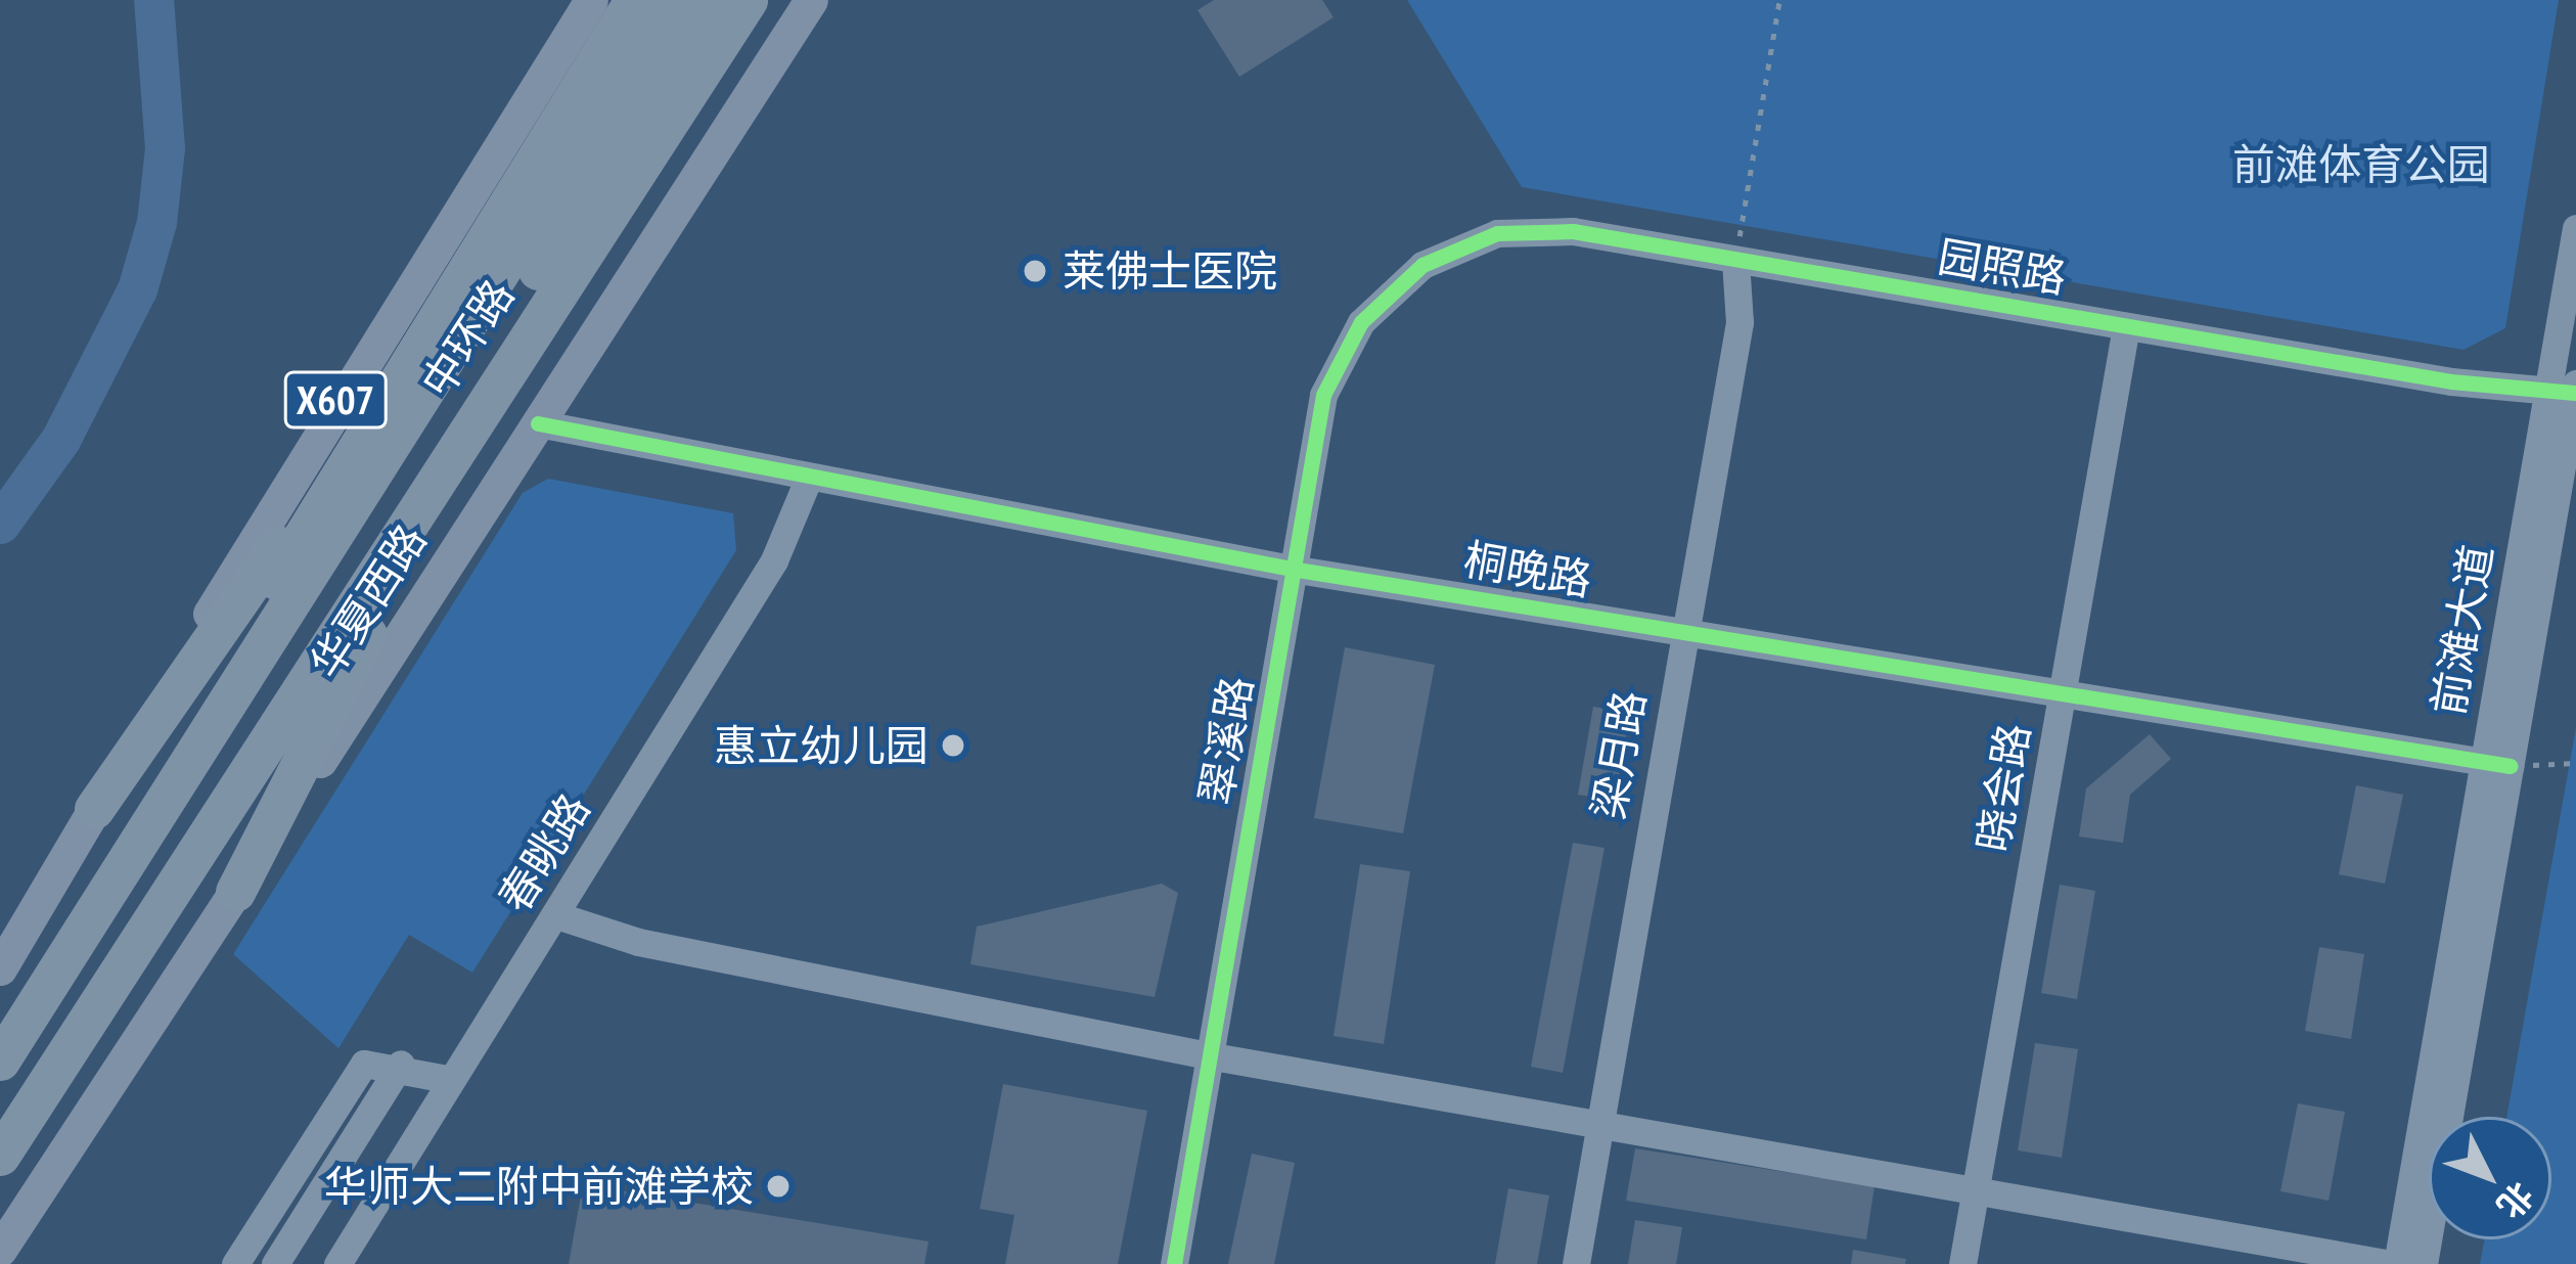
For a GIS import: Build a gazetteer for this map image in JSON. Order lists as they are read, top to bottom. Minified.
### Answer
{"streets":{"highway":["中环路"],"main road":["X607","华夏西路"],"street":["园照路","桐晚路","前滩大道","翠溪路","梁月路","晓会路","春眺路"]},"crossings":[["园照路","前滩大道"],["园照路","翠溪路"],["园照路","梁月路"],["园照路","晓会路"],["桐晚路","华夏西路"],["桐晚路","前滩大道"],["桐晚路","翠溪路"],["桐晚路","梁月路"],["桐晚路","晓会路"],["桐晚路","春眺路"]],"parks":["前滩体育公园"],"places":["莱佛士医院","惠立幼儿园","华师大二附中前滩学校"],"north":"bottom right"}
